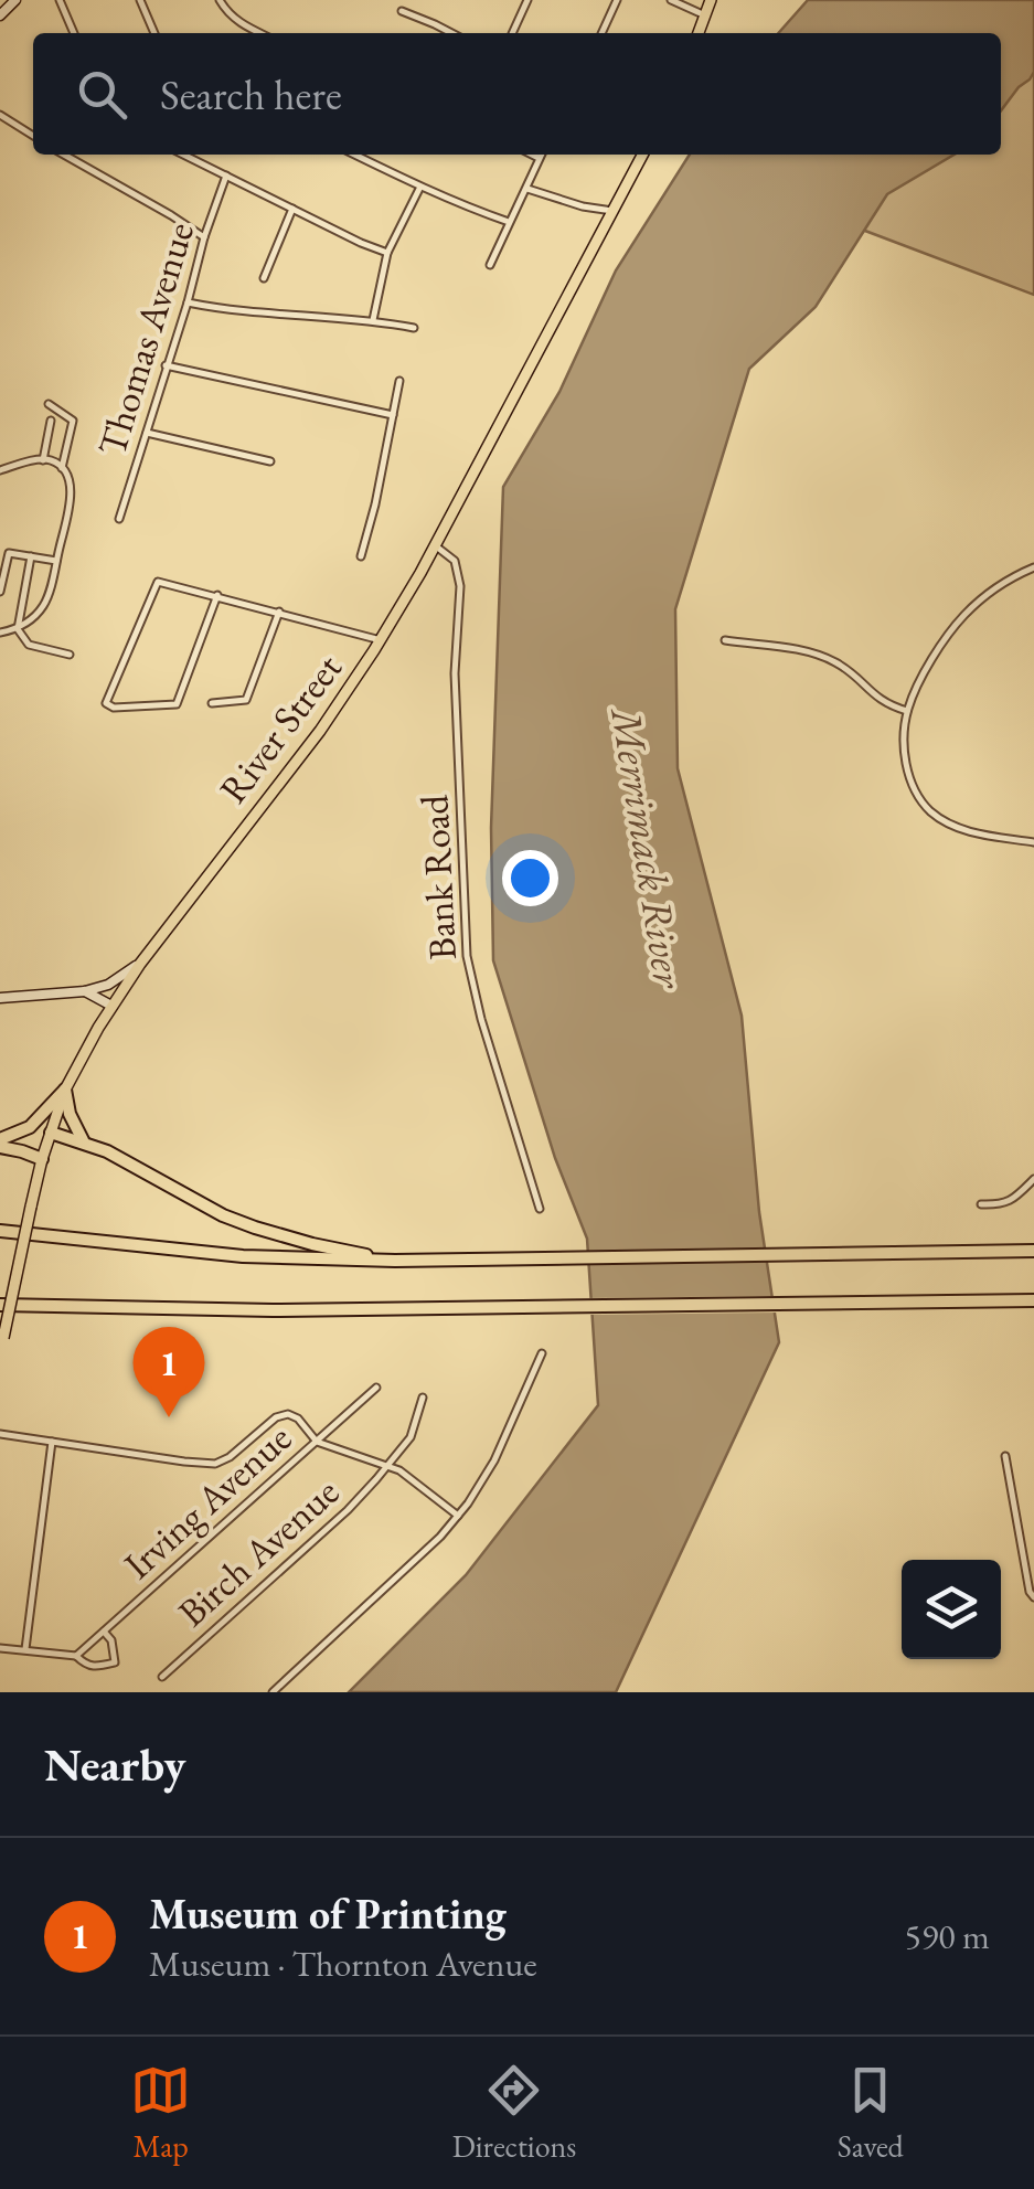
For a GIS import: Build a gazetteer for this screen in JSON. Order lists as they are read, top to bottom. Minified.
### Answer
{"streets":{"main road":["River Street"],"street":["Thomas Avenue","Bank Road","Irving Avenue","Birch Avenue"]},"crossings":[["River Street","Bank Road"]],"water":["Merrimack River"],"page":{"search":"Search here","pins":"1","heading":"Nearby","list":[{"mark":"1","name":"Museum of Printing","note":"Museum · Thornton Avenue","value":"590 m"}],"nav":["Map","Directions","Saved"]}}
